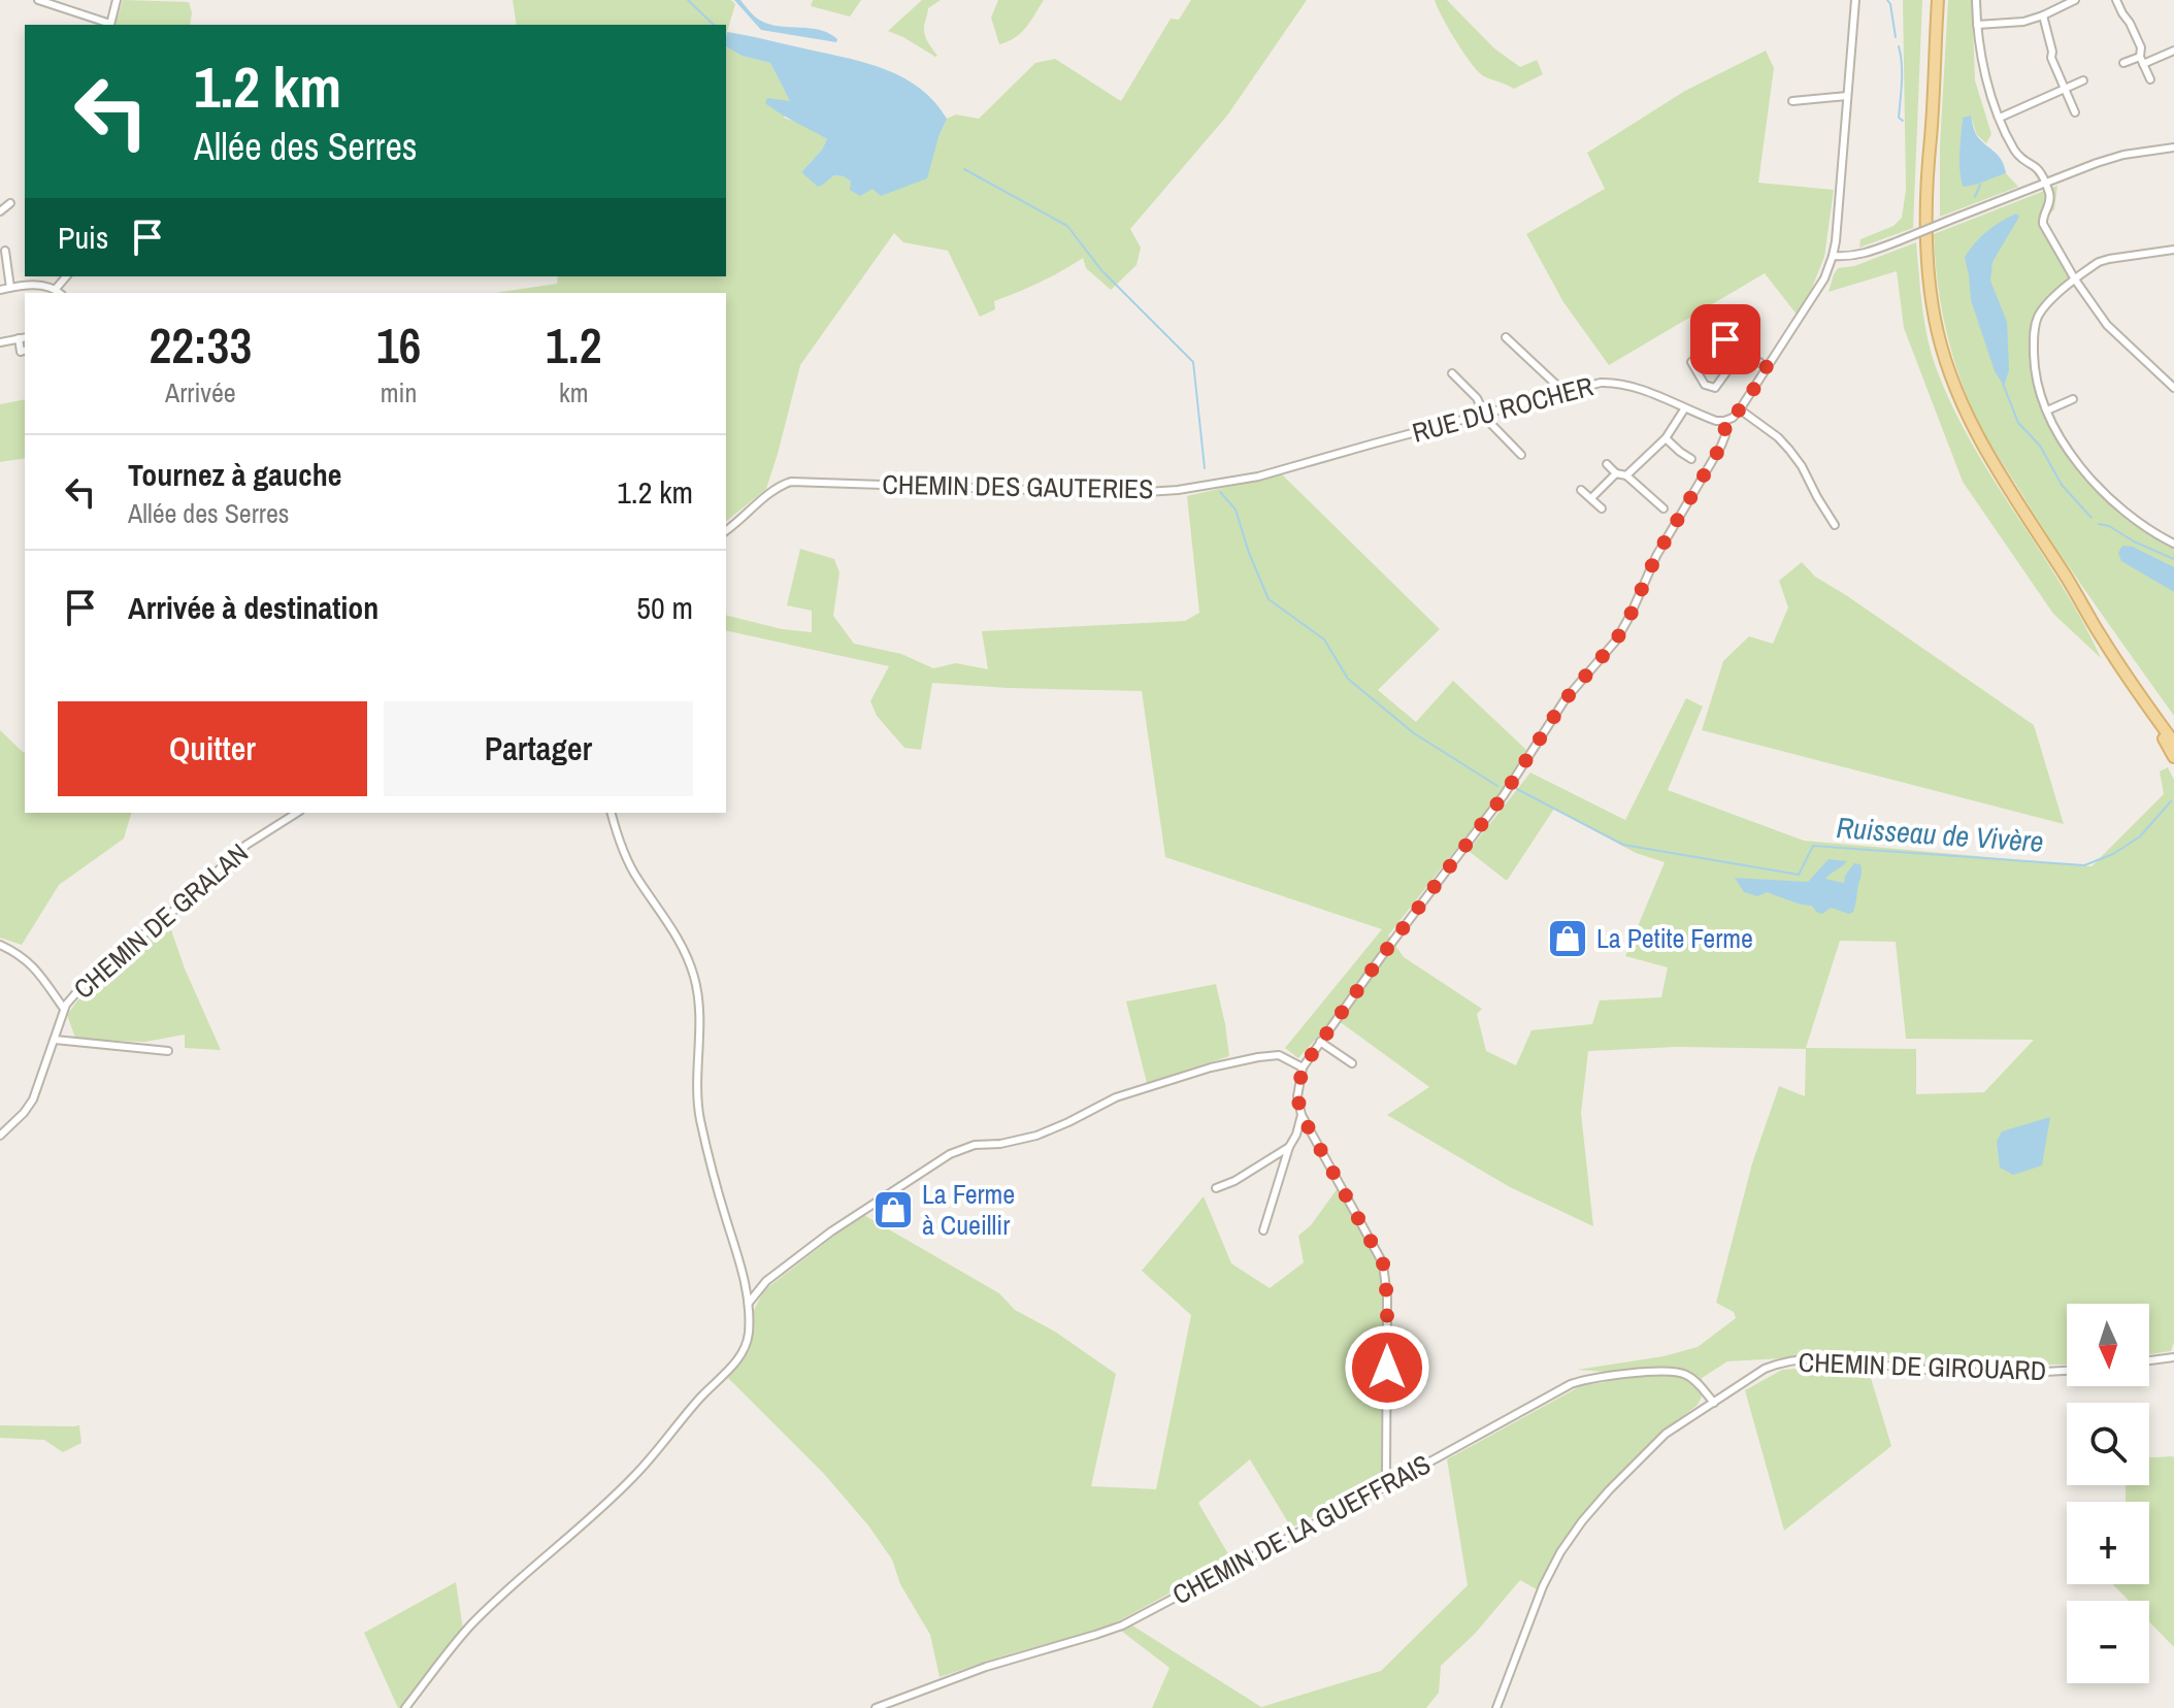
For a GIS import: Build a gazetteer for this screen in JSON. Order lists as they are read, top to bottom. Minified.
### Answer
{"streets":{"street":["RUE DU ROCHER","CHEMIN DES GAUTERIES","CHEMIN DE GRALAN","CHEMIN DE GIROUARD","CHEMIN DE LA GUEFFRAIS"]},"crossings":[["RUE DU ROCHER","CHEMIN DES GAUTERIES"],["CHEMIN DE GIROUARD","CHEMIN DE LA GUEFFRAIS"]],"water":["Ruisseau de Vivère"],"places":{"shop":["La Petite Ferme","La Ferme à Cueillir"]},"north":"bottom","page":{"turn":["1.2 km","Allée des Serres"],"then":"Puis","eta":["22:33","Arrivée","16","min","1.2","km"],"list":[{"name":"Tournez à gauche","note":"Allée des Serres","value":"1.2 km"},{"name":"Arrivée à destination","value":"50 m"}],"buttons":["Quitter","Partager"],"map_buttons":["+","−"]}}
